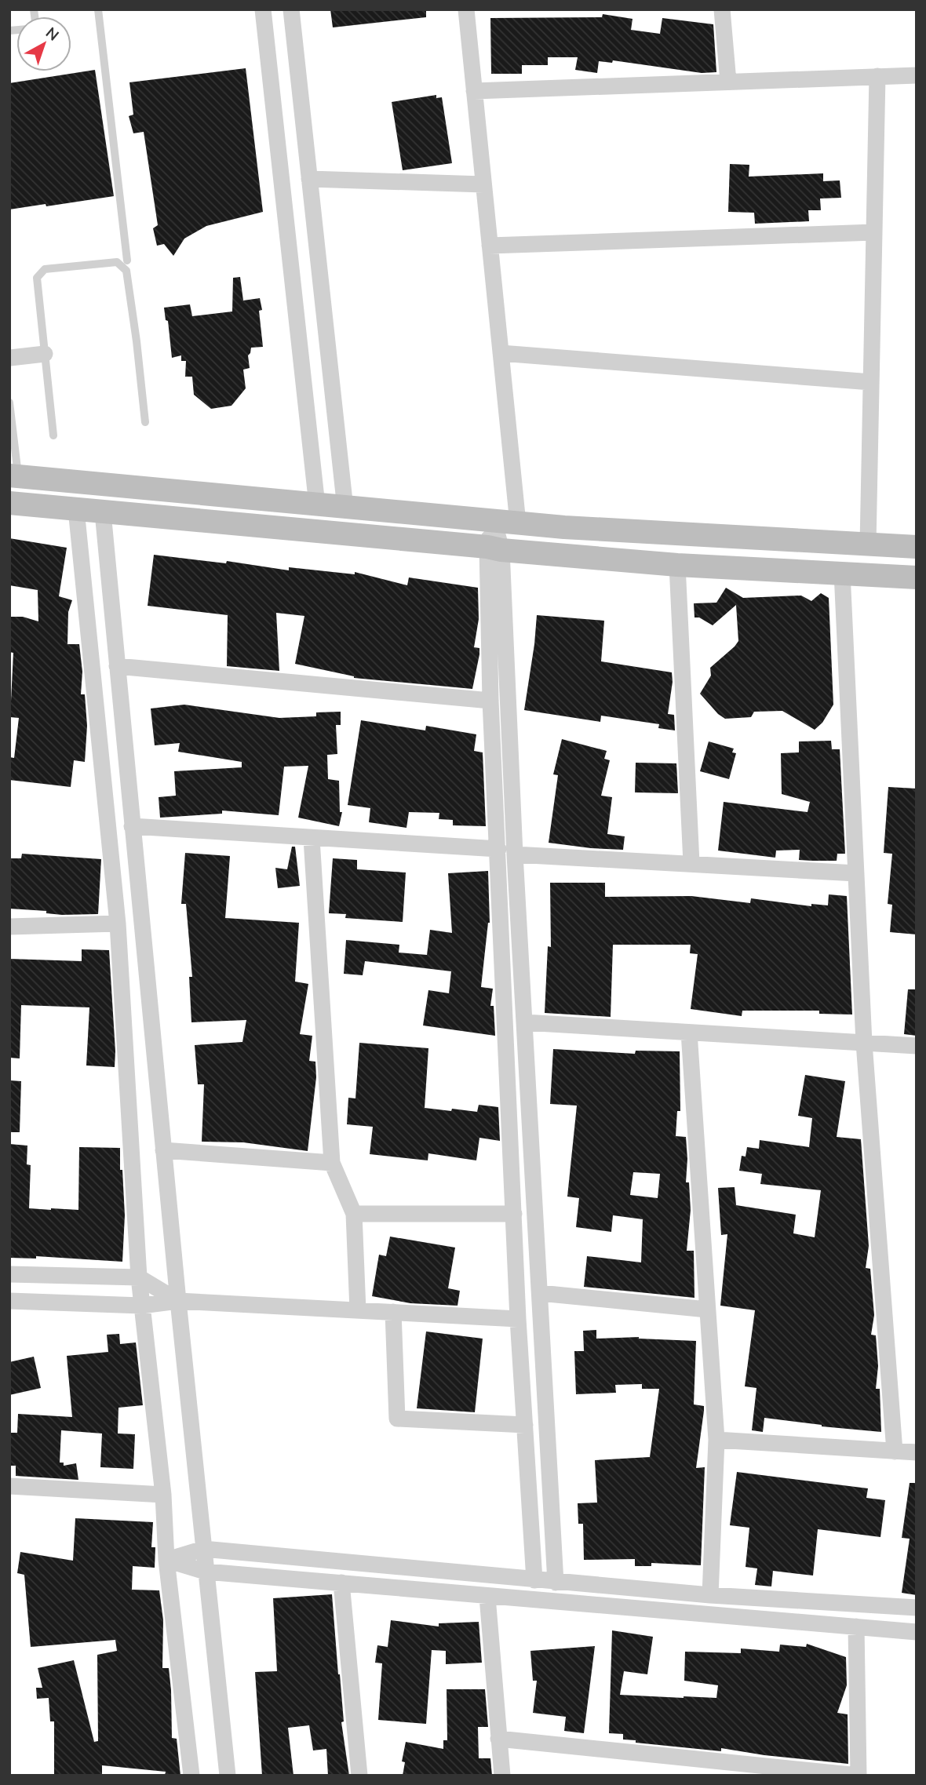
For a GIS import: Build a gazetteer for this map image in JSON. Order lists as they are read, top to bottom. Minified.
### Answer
{"north":"top right"}
